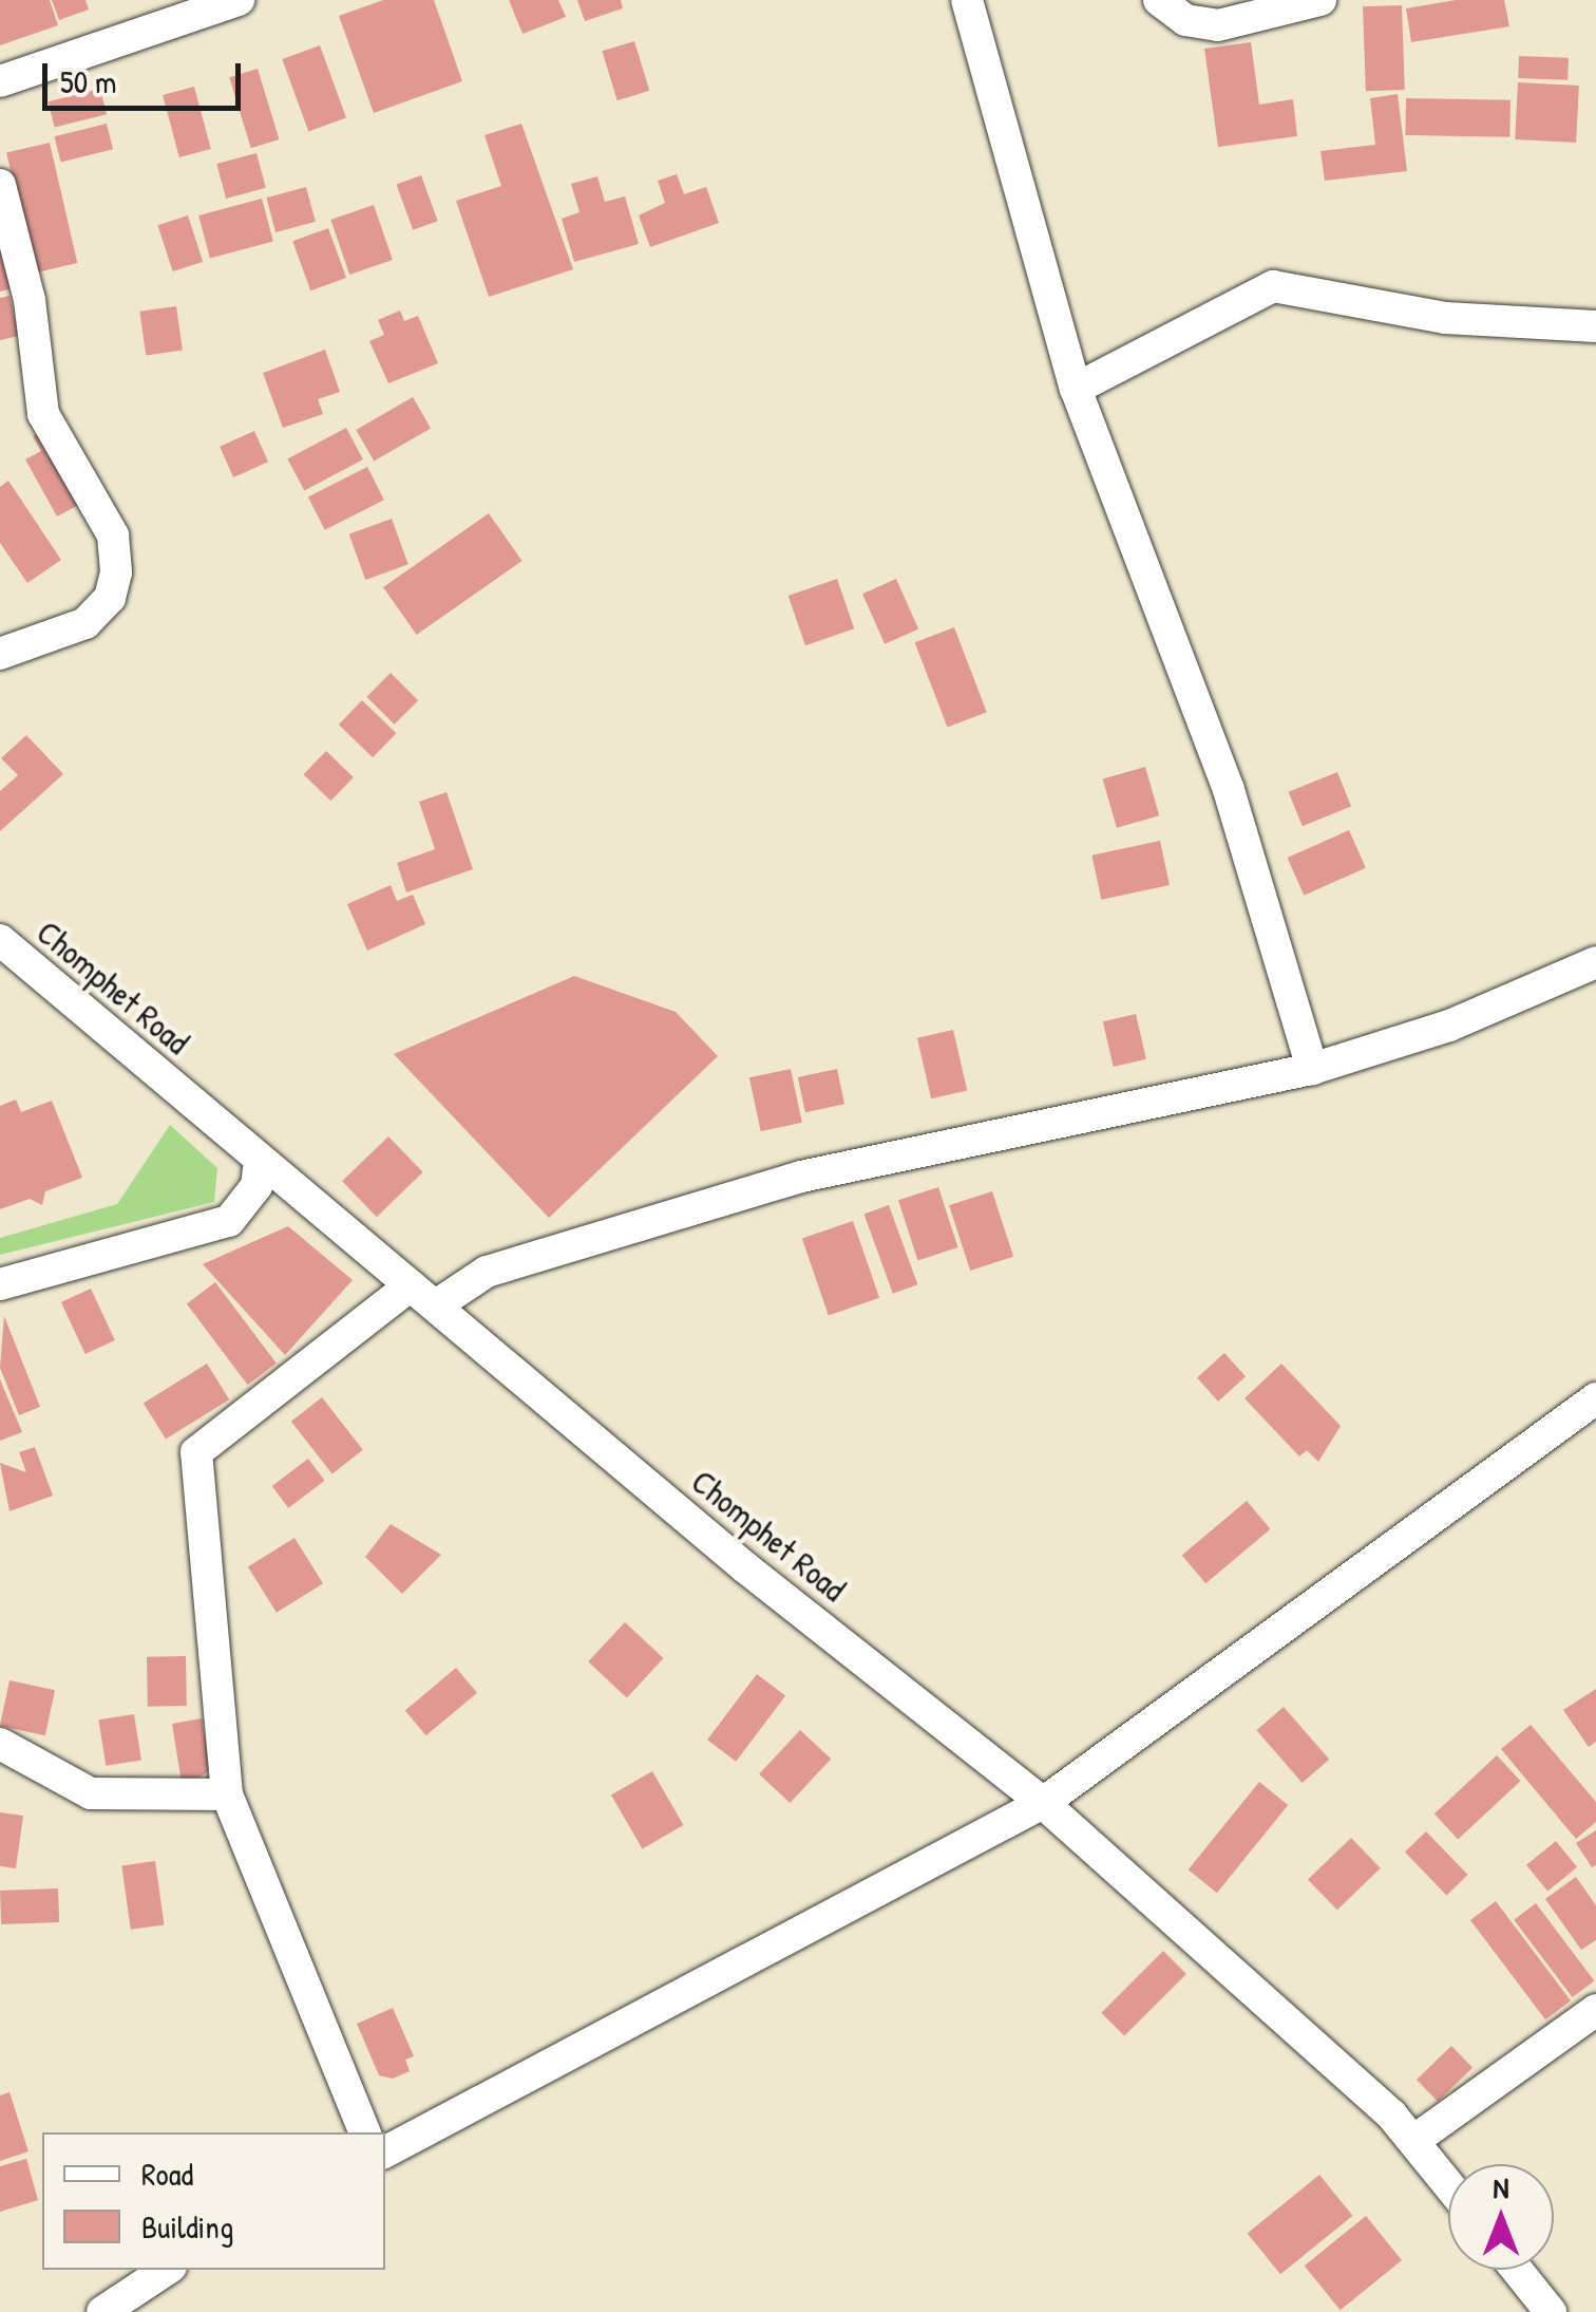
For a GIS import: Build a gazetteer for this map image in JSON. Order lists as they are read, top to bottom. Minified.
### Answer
{"streets":{"street":["Chomphet Road"]},"legend":["Road","Building"],"scale_bar":"50 m","north":"top"}
